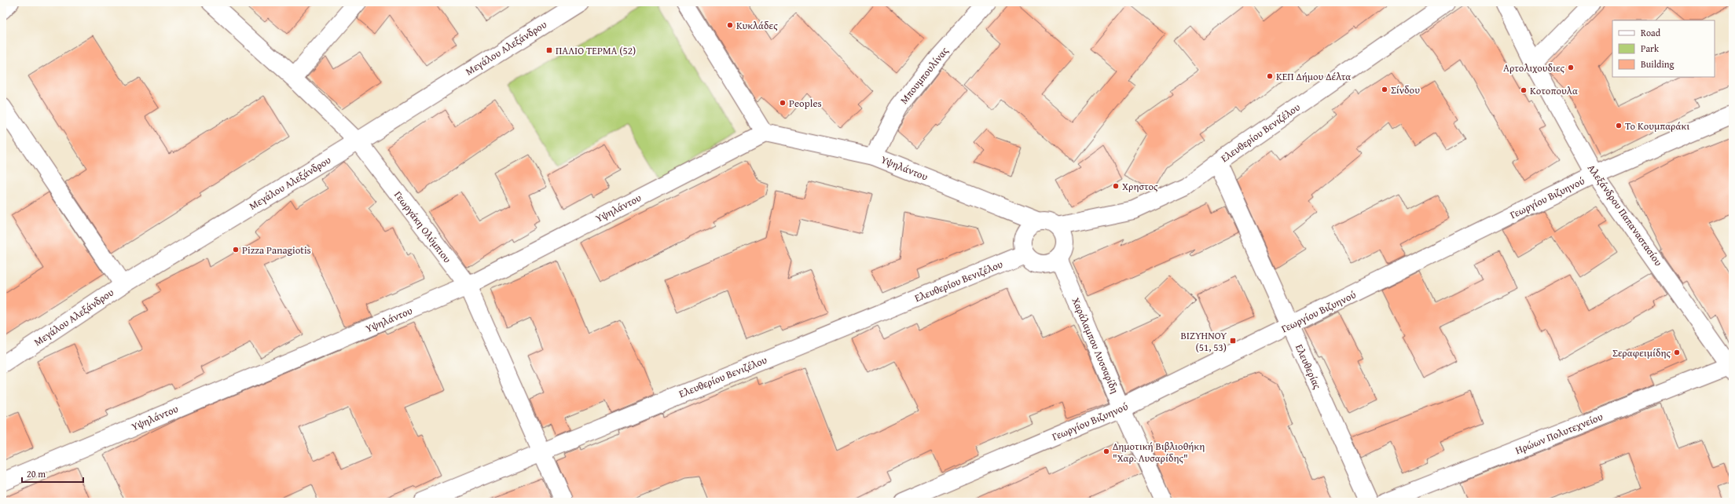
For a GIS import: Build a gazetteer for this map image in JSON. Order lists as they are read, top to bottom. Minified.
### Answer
{"streets":{"street":["Μεγάλου Αλεξάνδρου","Μπουμπουλίνας","Ελευθερίου Βενιζέλου","Υψηλάντου","Γεωργίου Βιζυηνού","Αλεξάνδρου Παπαναστασίου","Γεωργάκη Ολύμπιου","Χαράλαμπου Λυσσαρίδη","Ελευθερίας","Ηρώων Πολυτεχνείου"]},"crossings":[["Μεγάλου Αλεξάνδρου","Γεωργάκη Ολύμπιου"],["Μπουμπουλίνας","Υψηλάντου"],["Ελευθερίου Βενιζέλου","Υψηλάντου"],["Ελευθερίου Βενιζέλου","Γεωργάκη Ολύμπιου"],["Ελευθερίου Βενιζέλου","Χαράλαμπου Λυσσαρίδη"],["Ελευθερίου Βενιζέλου","Ελευθερίας"],["Υψηλάντου","Γεωργάκη Ολύμπιου"],["Υψηλάντου","Χαράλαμπου Λυσσαρίδη"],["Γεωργίου Βιζυηνού","Αλεξάνδρου Παπαναστασίου"],["Γεωργίου Βιζυηνού","Χαράλαμπου Λυσσαρίδη"],["Γεωργίου Βιζυηνού","Ελευθερίας"],["Αλεξάνδρου Παπαναστασίου","Ηρώων Πολυτεχνείου"]],"places":{"other":["Κυκλάδες","Αρτολιχουδιες","ΚΕΠ Δήμου Δέλτα","Σίνδου","Κοτοπουλα","Peoples","Το Κουμπαράκι","Χρηστος","Pizza Panagiotis","Σεραφειμίδης","Δημοτική Βιβλιοθήκη \"Χαρ. Λυσαρίδης\""],"transit":["ΠΑΛΙΟ ΤΕΡΜΑ (52)","ΒΙΖΥΗΝΟΥ (51, 53)"]},"legend":["Road","Park","Building"],"scale_bar":"20 m"}
